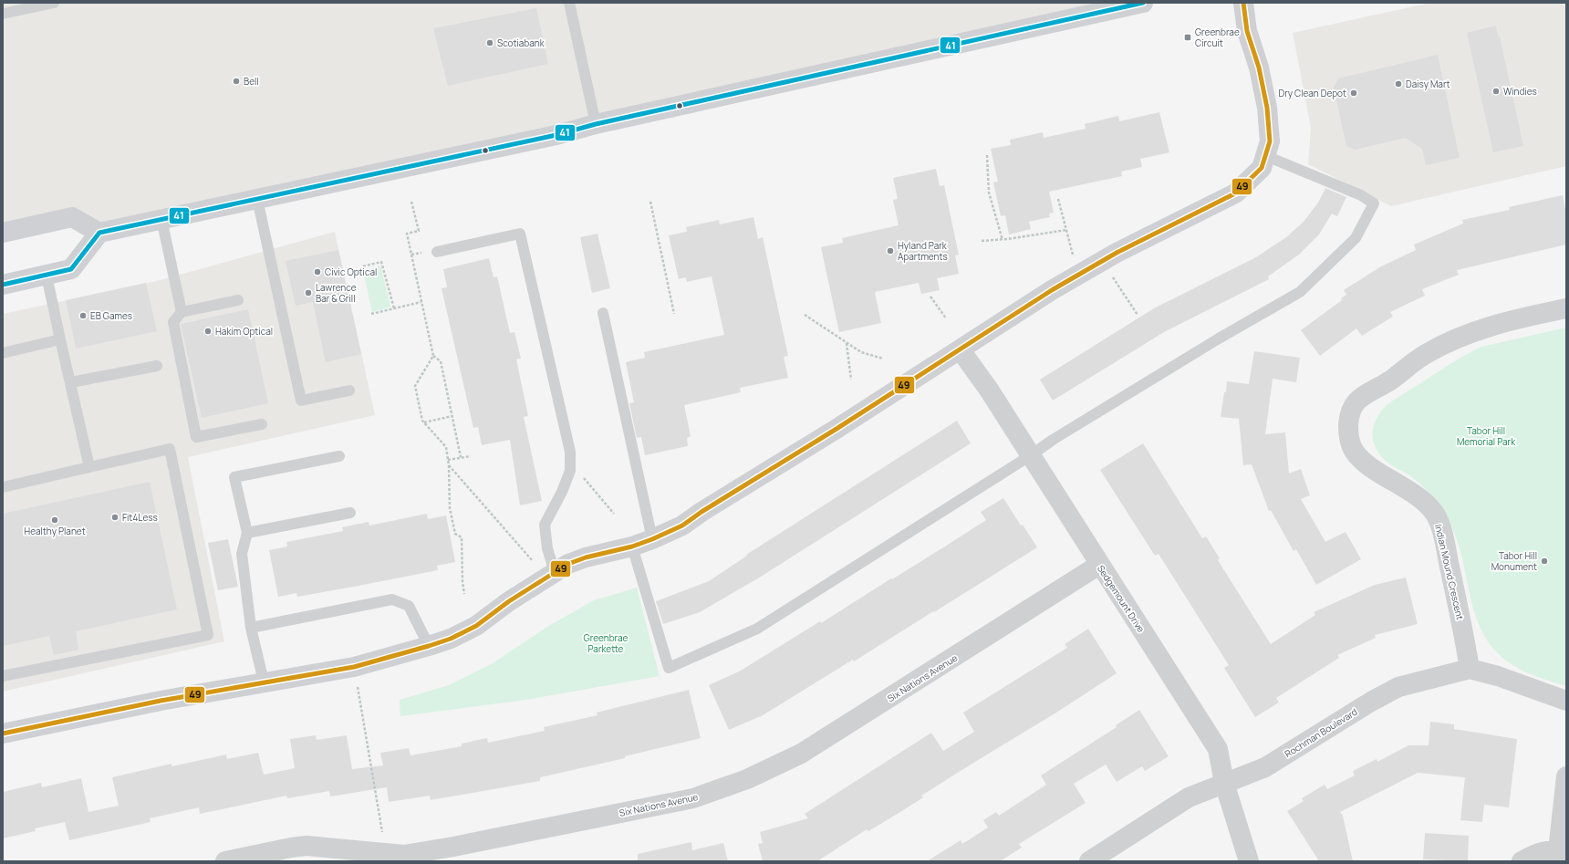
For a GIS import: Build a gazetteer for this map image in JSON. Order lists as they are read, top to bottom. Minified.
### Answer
{"streets":{"street":["Indian Mound Crescent","Sedgemount Drive","Six Nations Avenue","Rochman Boulevard"]},"crossings":[["Indian Mound Crescent","Rochman Boulevard"],["Sedgemount Drive","Six Nations Avenue"],["Sedgemount Drive","Rochman Boulevard"]],"parks":["Tabor Hill Memorial Park","Greenbrae Parkette"],"places":{"transit":["Greenbrae Circuit"],"other":["Scotiabank","Bell","Daisy Mart","Windies","Dry Clean Depot","Hyland Park Apartments","Civic Optical","Lawrence Bar & Grill","EB Games","Hakim Optical","Fit4Less","Healthy Planet","Tabor Hill Monument"]},"lines":["transit line 41","transit line 49"]}
